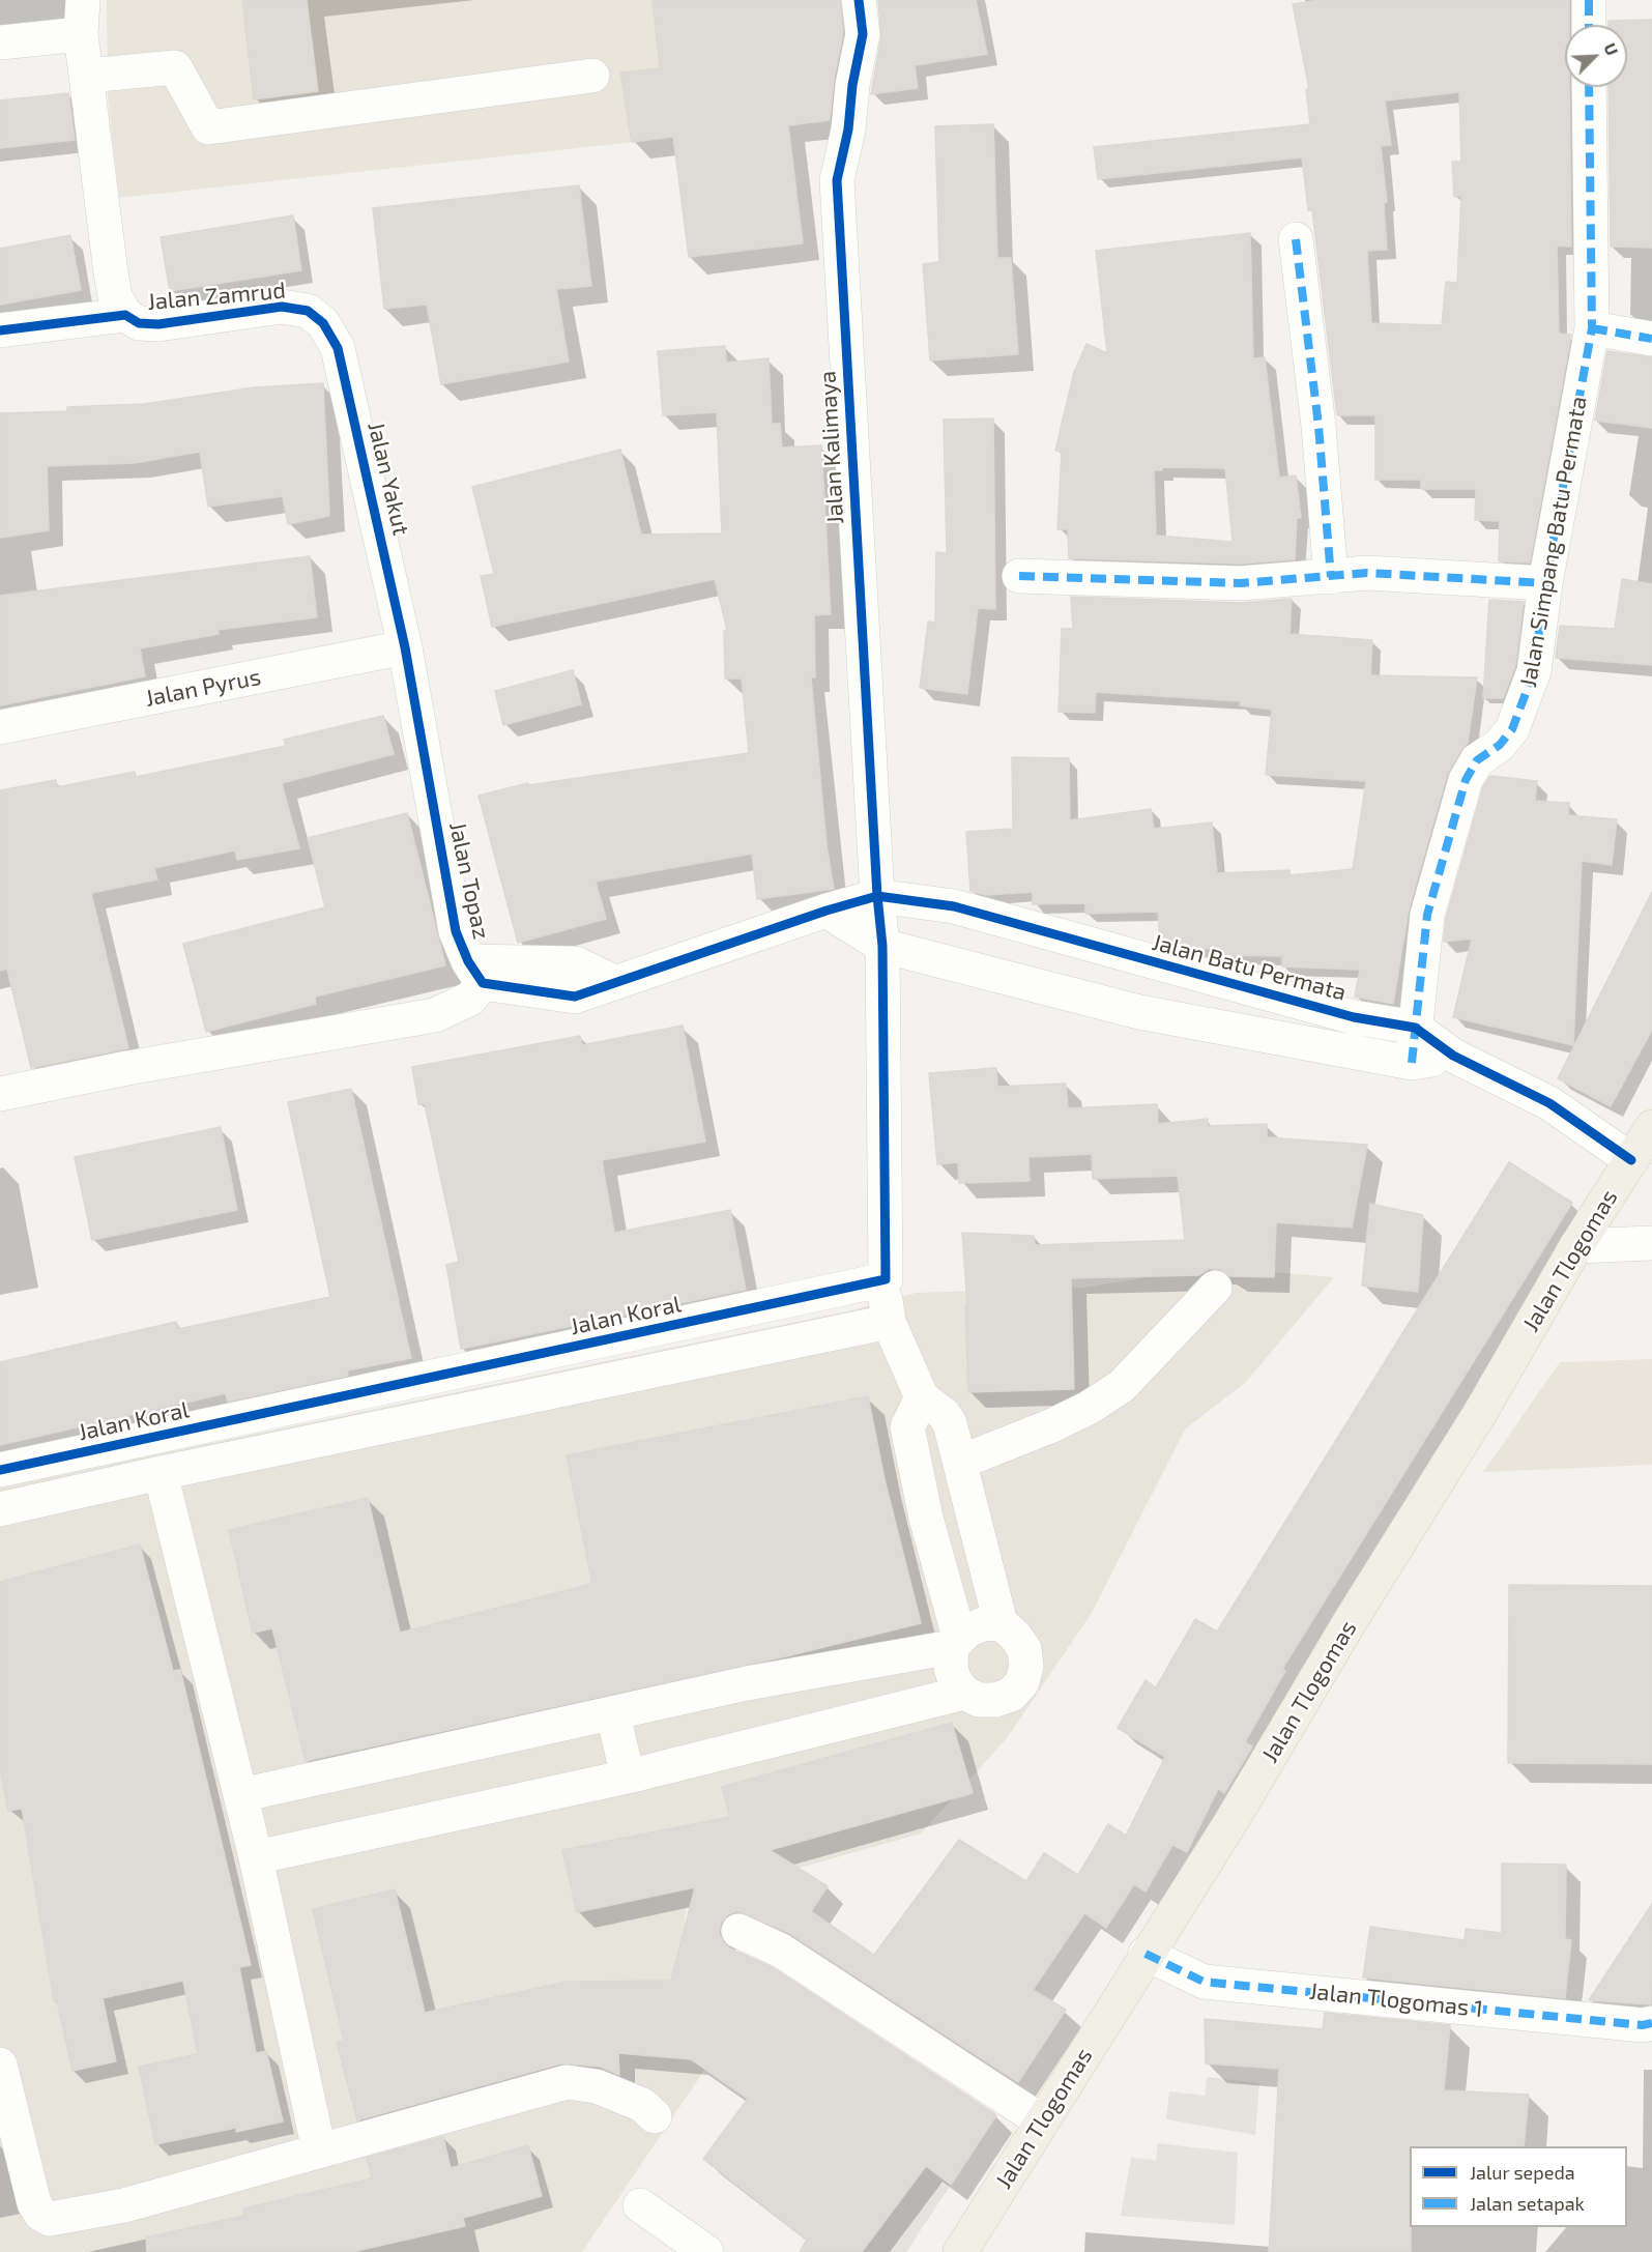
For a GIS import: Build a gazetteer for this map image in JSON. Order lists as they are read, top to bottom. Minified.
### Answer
{"streets":{"main road":["Jalan Tlogomas"],"street":["Jalan Zamrud","Jalan Kalimaya","Jalan Yakut","Jalan Simpang Batu Permata","Jalan Pyrus","Jalan Topaz","Jalan Batu Permata","Jalan Koral","Jalan Tlogomas 1"]},"crossings":[["Jalan Zamrud","Jalan Yakut"],["Jalan Kalimaya","Jalan Batu Permata"],["Jalan Yakut","Jalan Pyrus"],["Jalan Yakut","Jalan Topaz"],["Jalan Simpang Batu Permata","Jalan Batu Permata"],["Jalan Pyrus","Jalan Topaz"],["Jalan Batu Permata","Jalan Tlogomas"],["Jalan Tlogomas","Jalan Tlogomas 1"]],"legend":["Jalur sepeda","Jalan setapak"],"north":"top right"}
